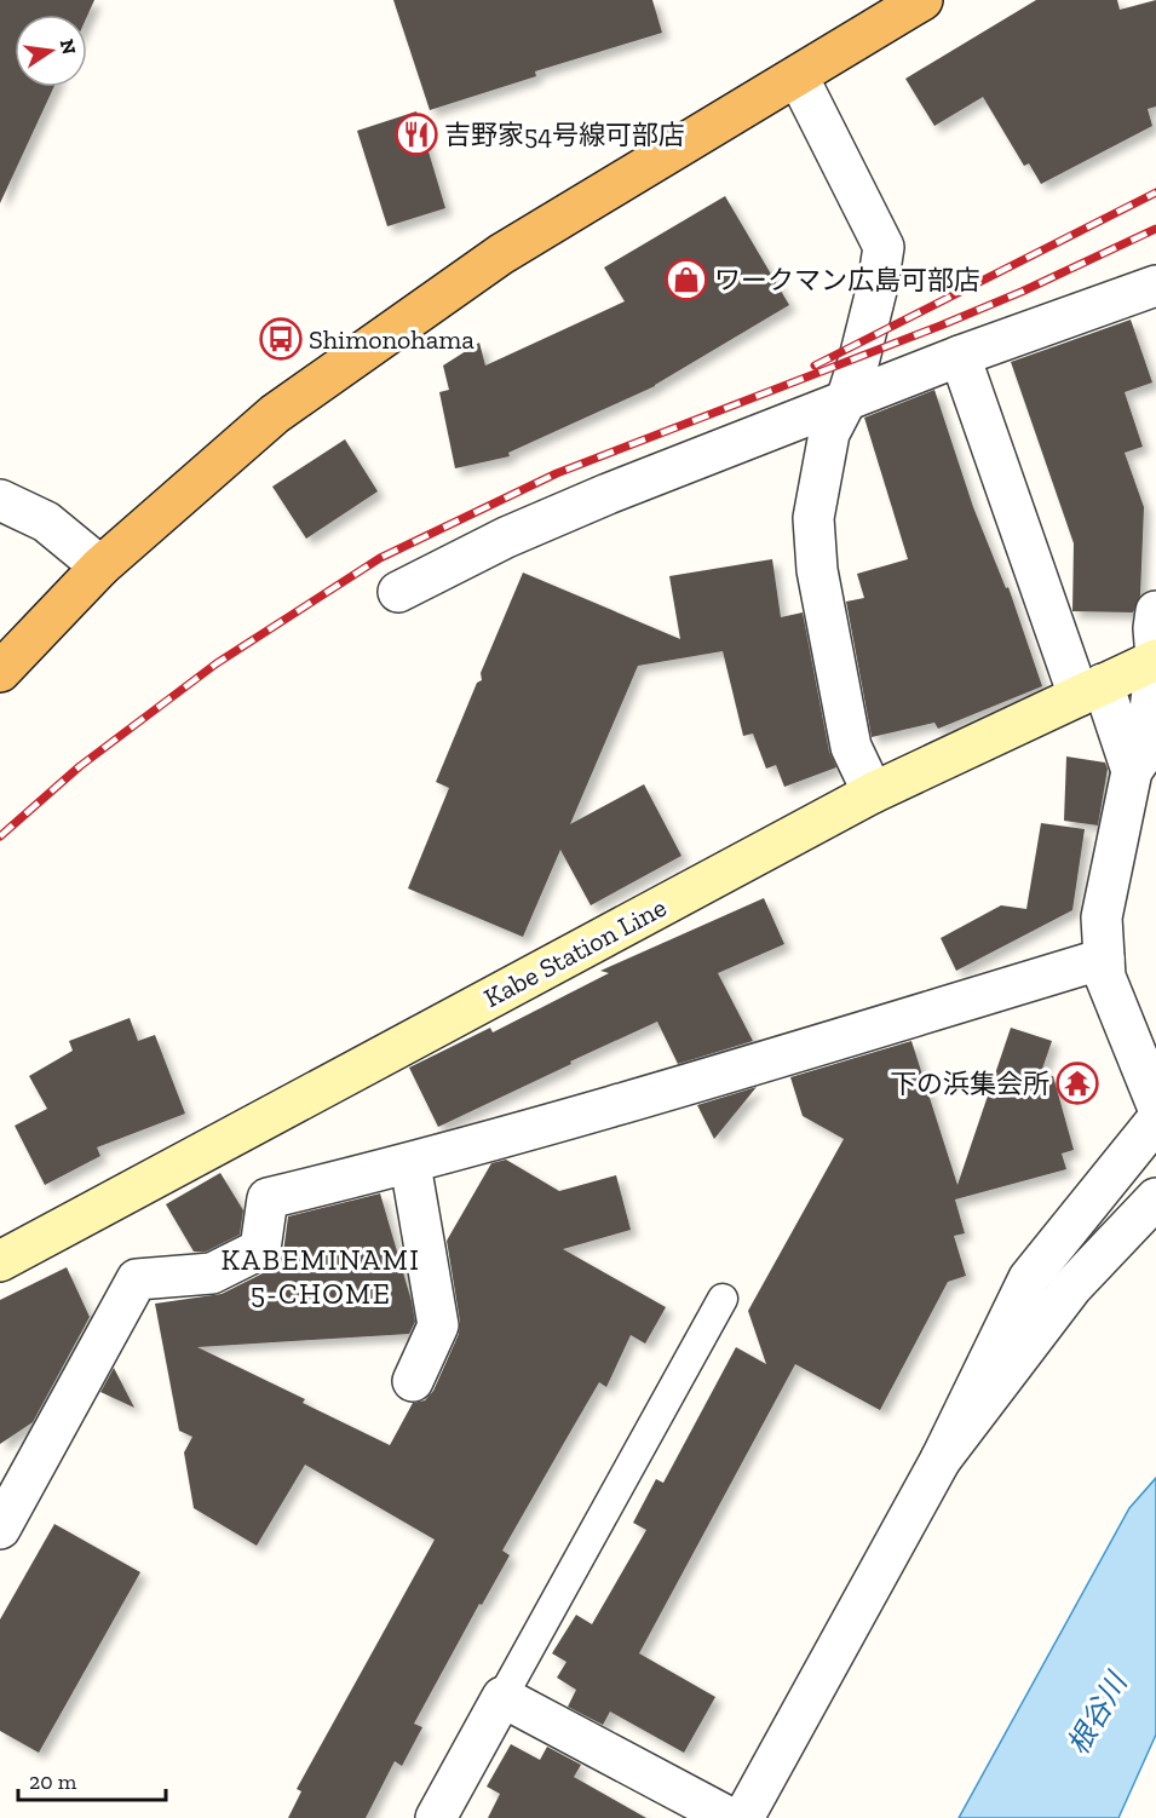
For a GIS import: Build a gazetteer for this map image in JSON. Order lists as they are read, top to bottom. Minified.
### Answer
{"streets":{"main road":["Kabe Station Line"]},"districts":["KABEMINAMI 5-CHOME"],"water":["根谷川"],"places":{"restaurant":["吉野家54号線可部店"],"shop":["ワークマン広島可部店"],"bus stop":["Shimonohama"],"temple":["下の浜集会所"]},"scale_bar":"20 m","north":"right"}
